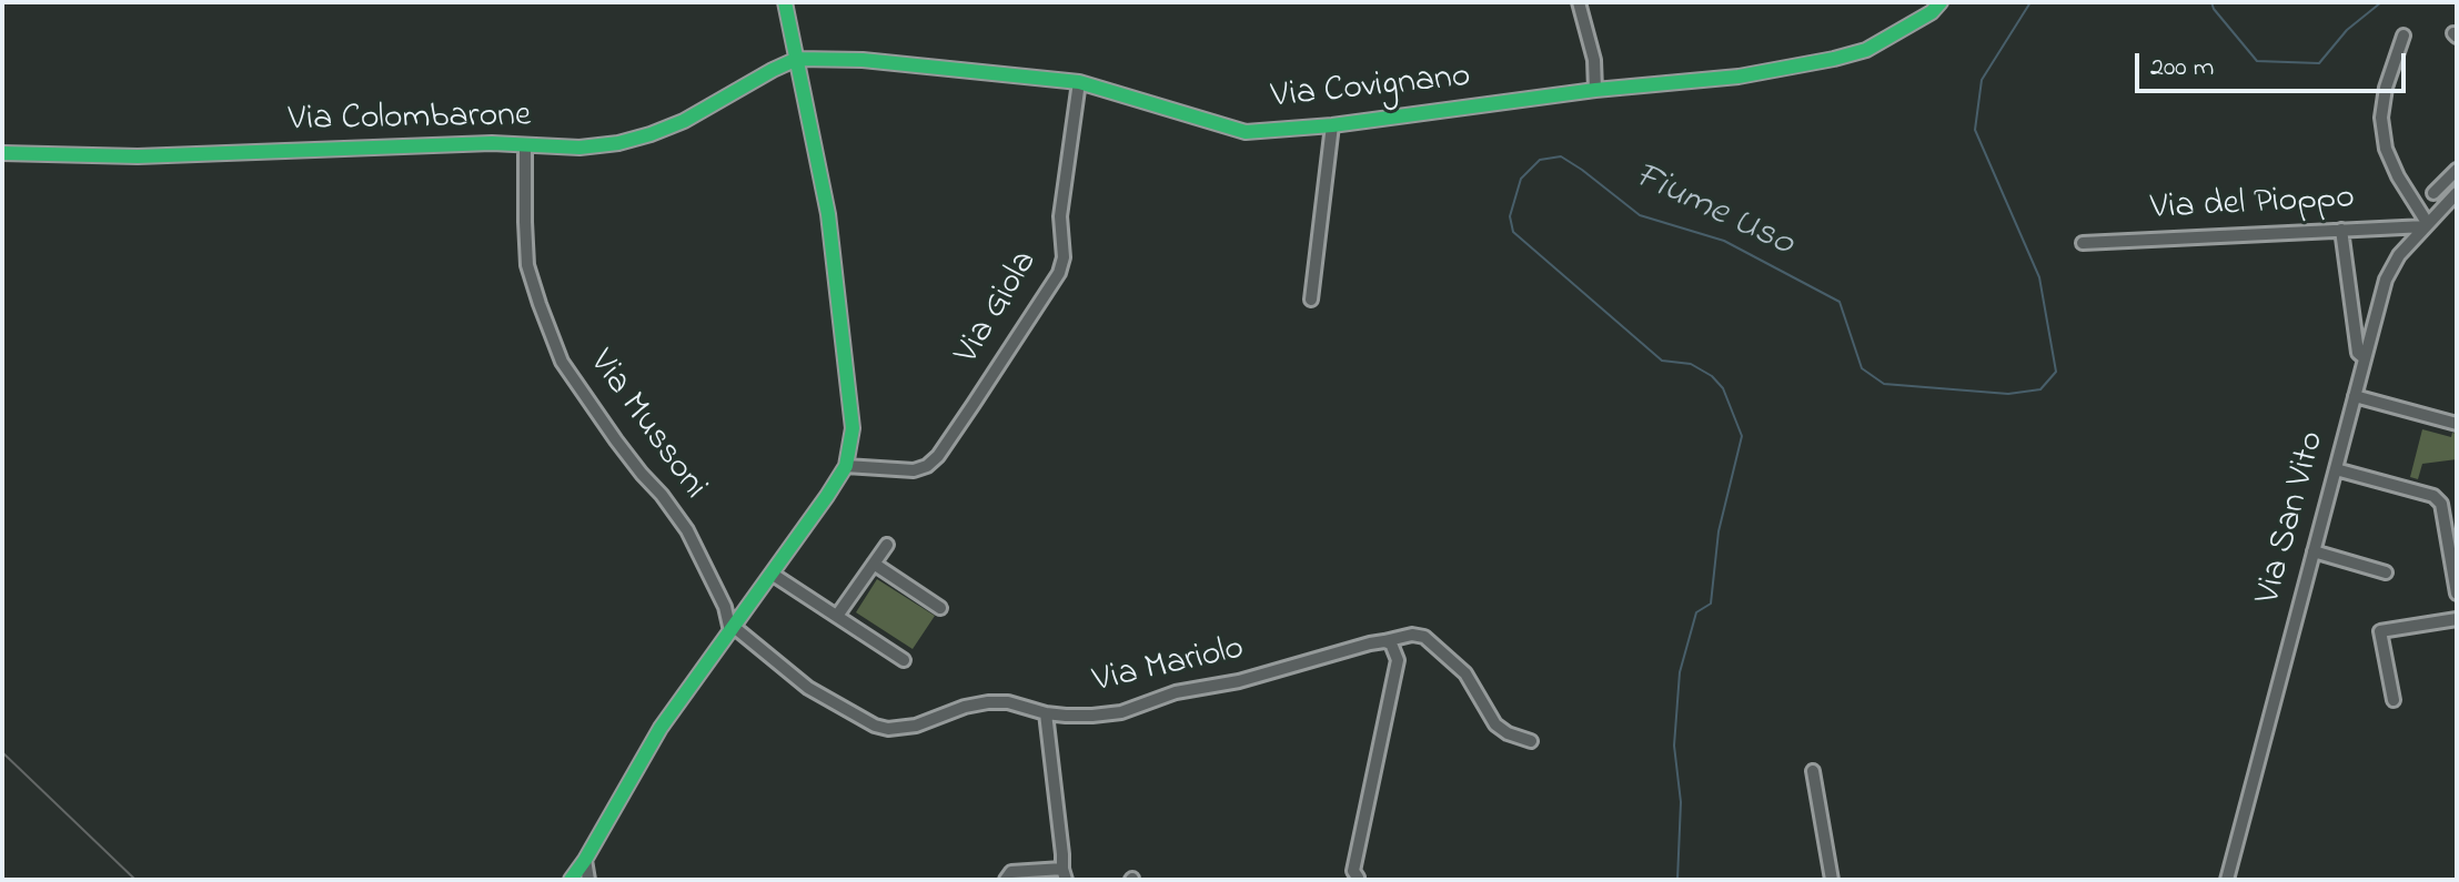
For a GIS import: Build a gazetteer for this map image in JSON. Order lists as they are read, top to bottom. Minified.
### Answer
{"streets":{"street":["Via Covignano","Via Colombarone","Via del Pioppo","Via Giola","Via Mussoni","Via San Vito","Via Mariolo"]},"crossings":[["Via Covignano","Via Colombarone"],["Via Covignano","Via Giola"],["Via Colombarone","Via Mussoni"],["Via del Pioppo","Via San Vito"],["Via Mussoni","Via Mariolo"]],"water":["Fiume Uso"],"scale_bar":"200 m"}
